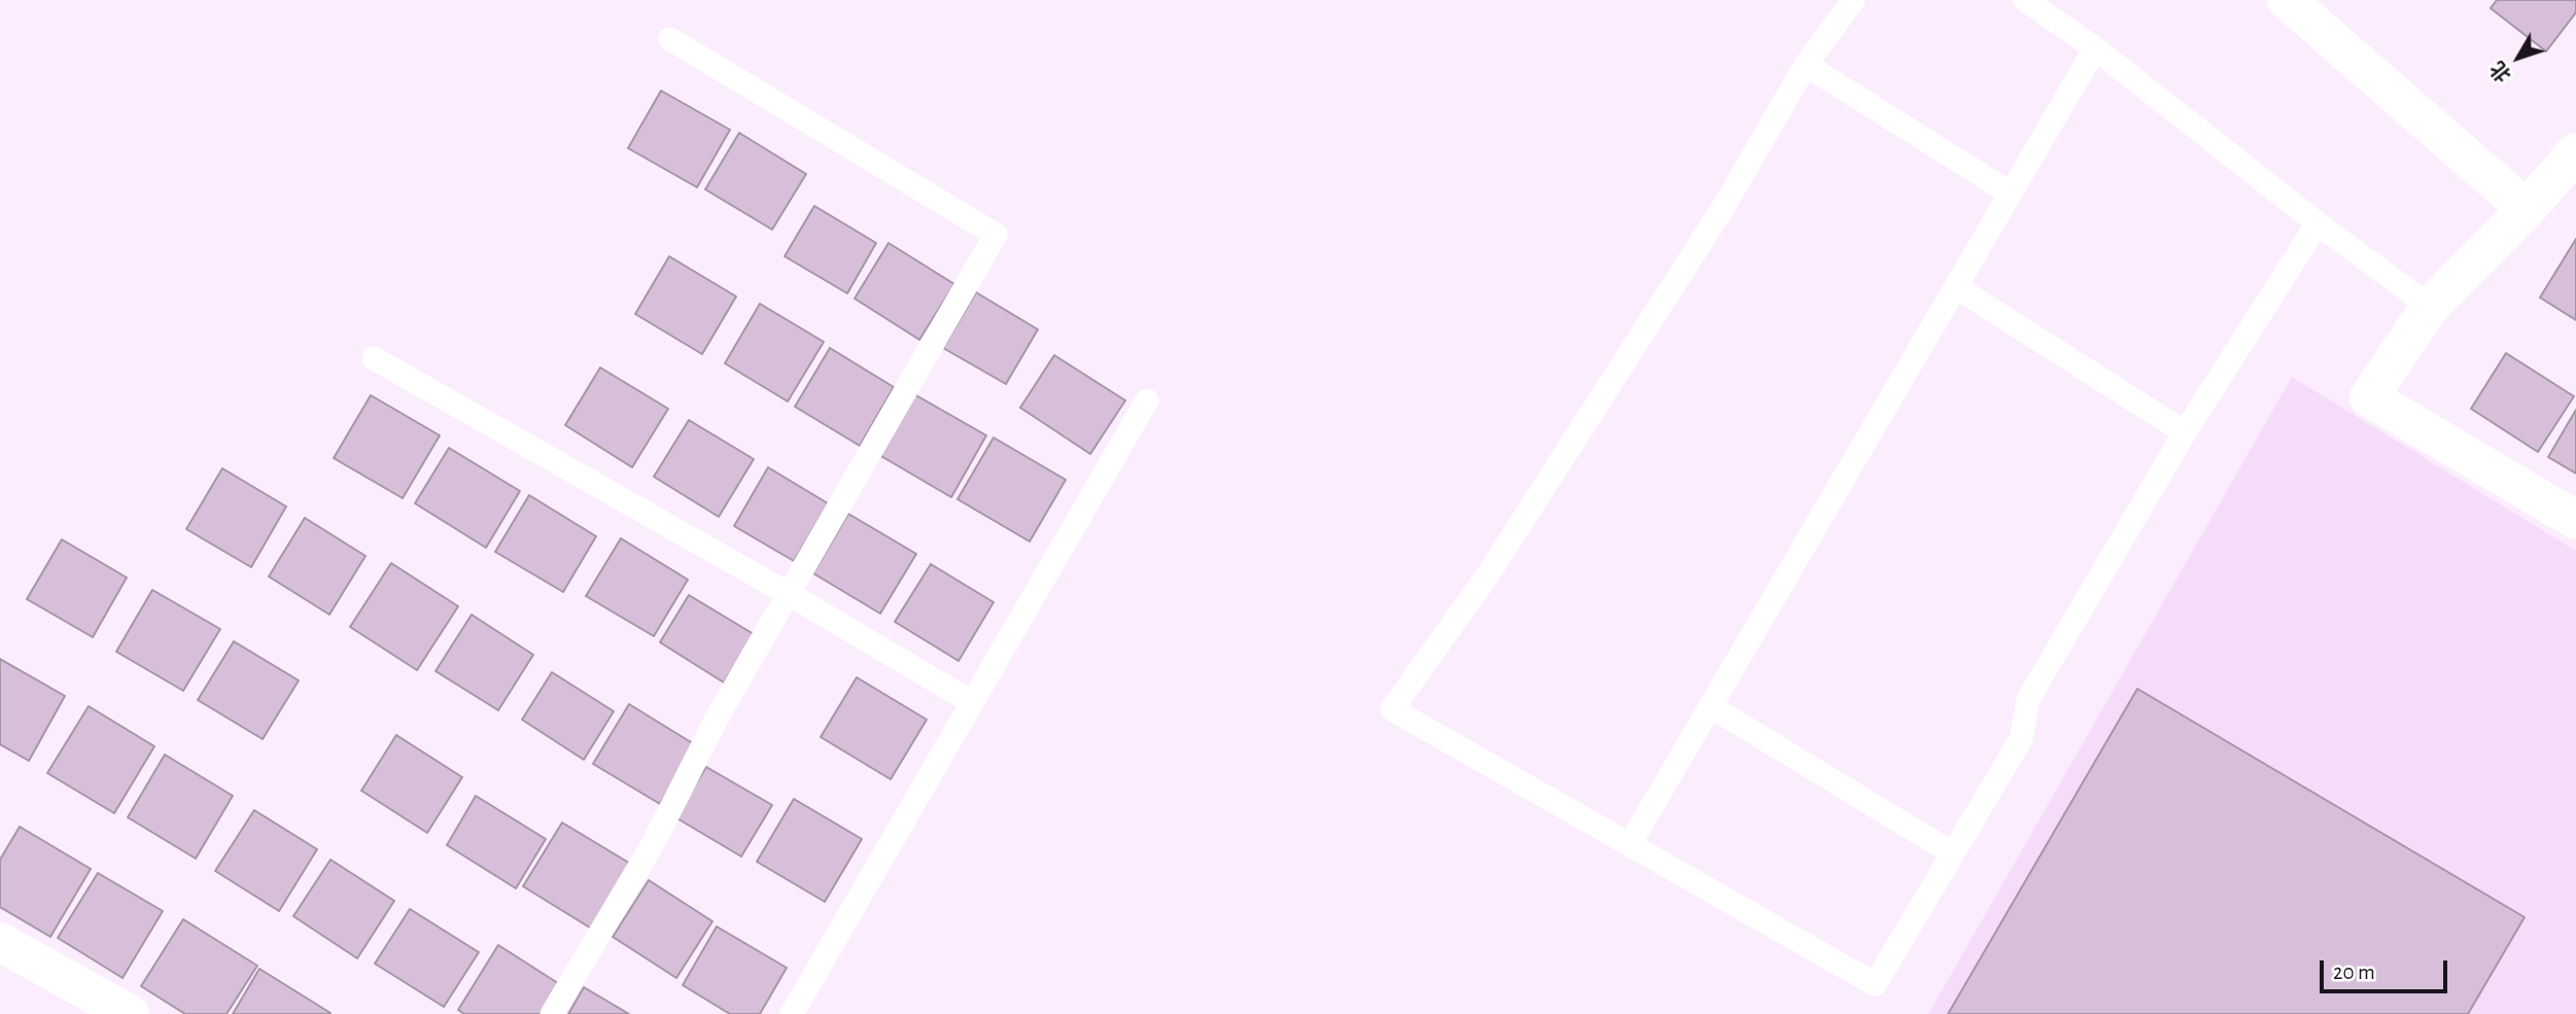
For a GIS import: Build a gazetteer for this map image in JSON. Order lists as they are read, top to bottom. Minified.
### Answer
{"scale_bar":"20 m","north":"bottom left"}
